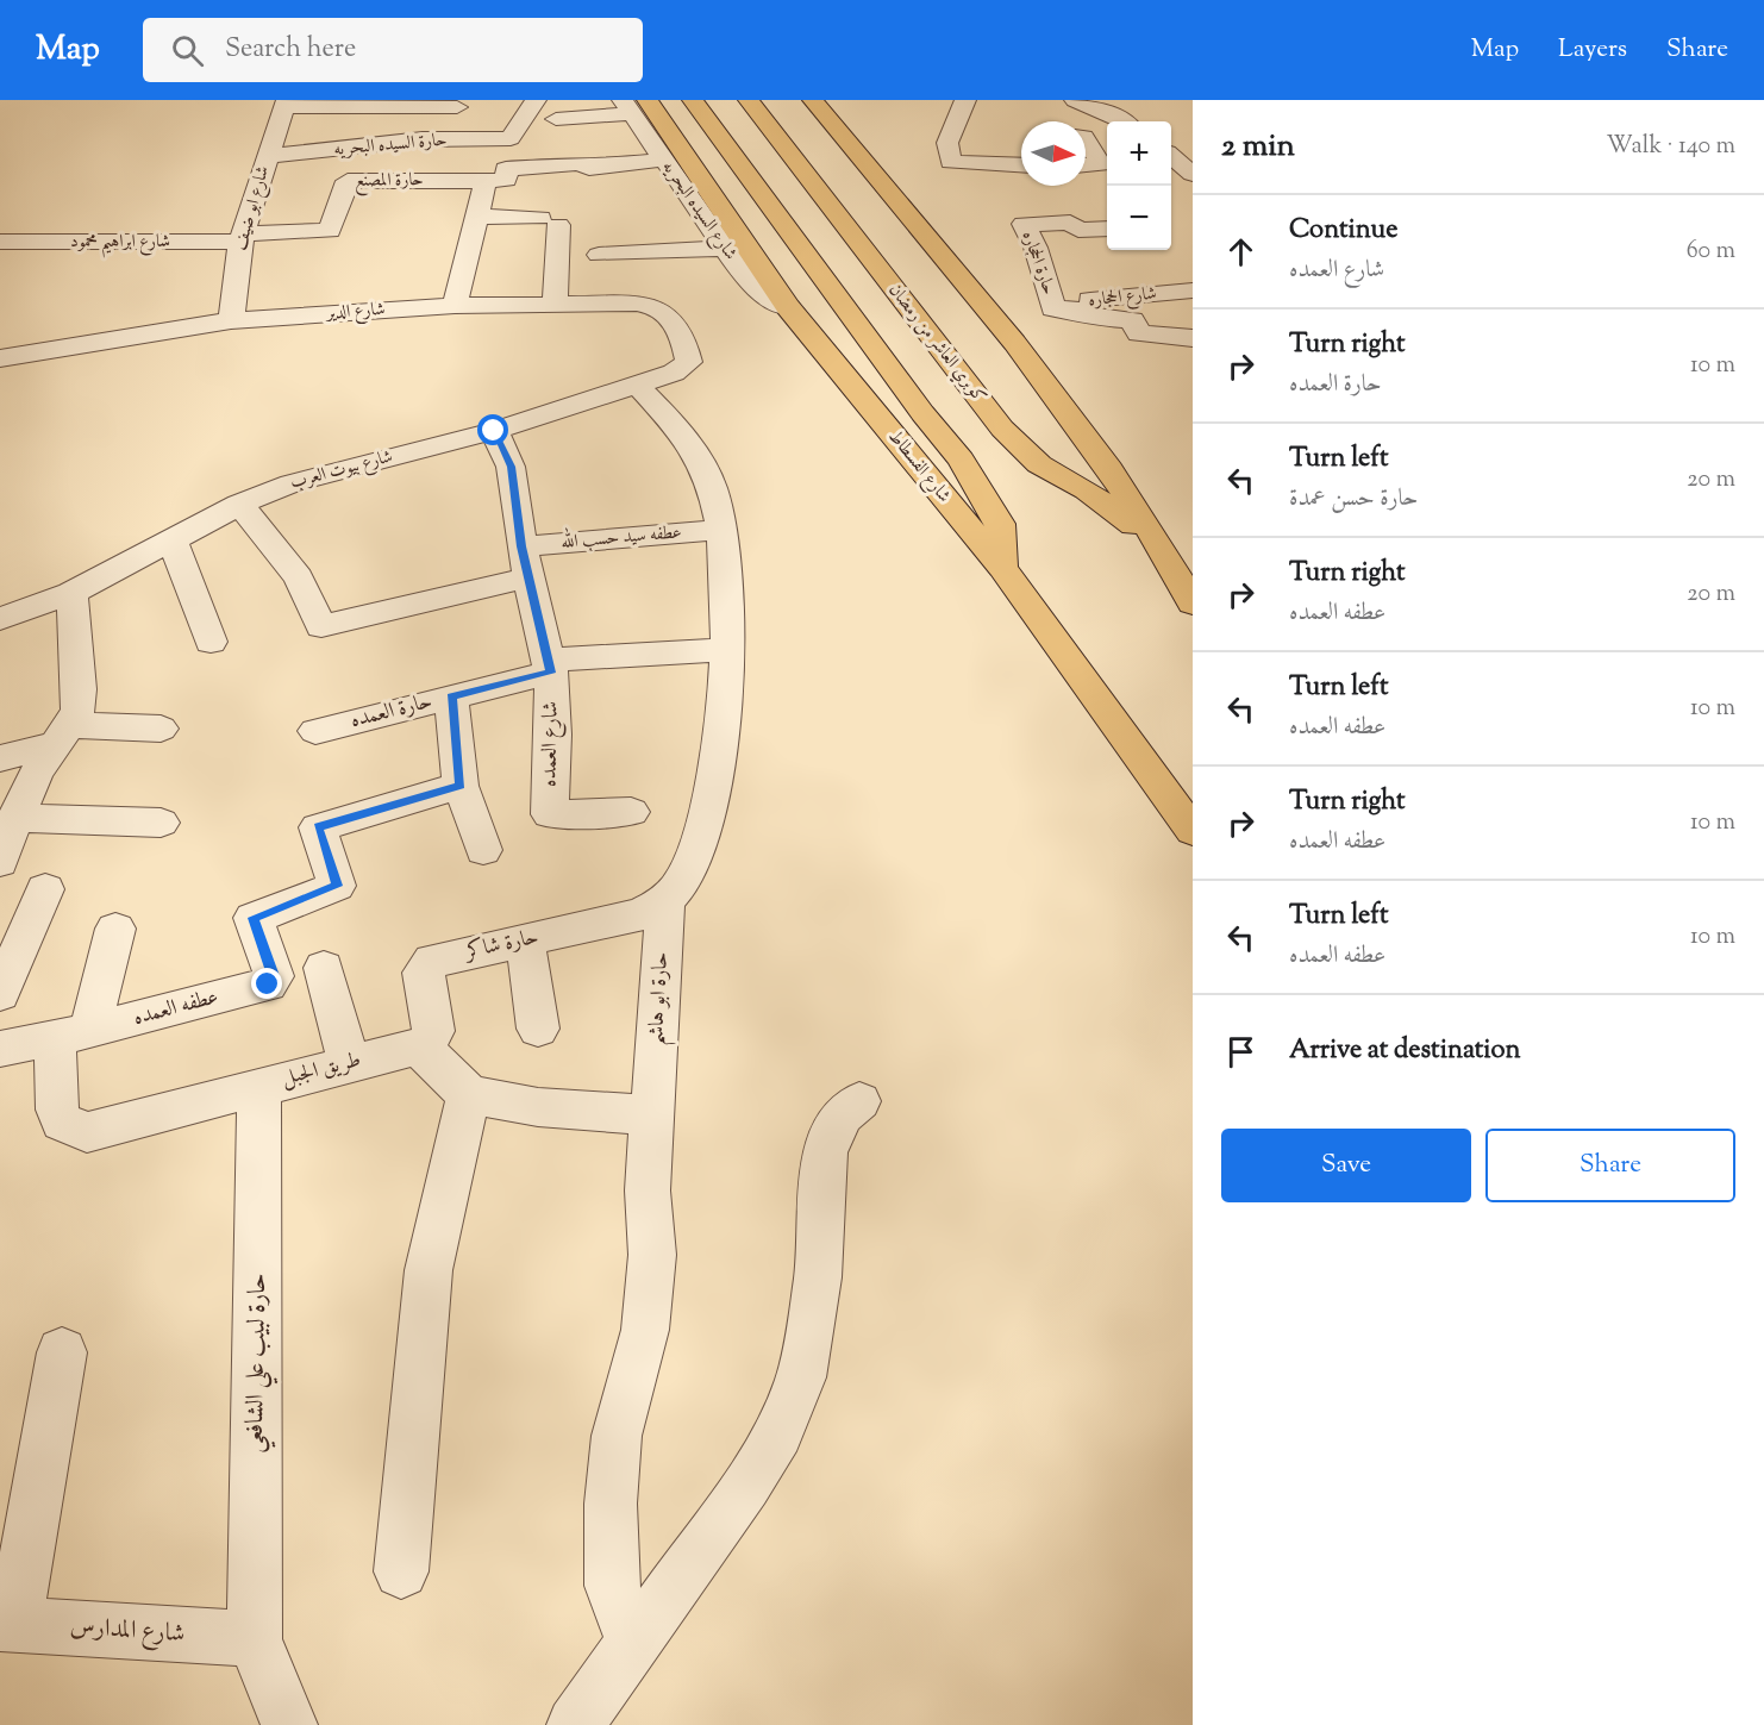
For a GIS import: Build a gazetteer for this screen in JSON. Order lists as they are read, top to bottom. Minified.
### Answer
{"streets":{"main road":["كوبري العاشر من رمضان","شارع الفسطاط"],"street":["حارة السيده البحريه","حارة المصنع","شارع ابو ضيف","شارع السيده البحريه","شارع ابراهيم محمود","حارة الحجاره","شارع الحجاره","شارع الدير","شارع بيوت العرب","عطفه سيد حسب الله","حارة العمده","شارع العمده","حارة شاكر","حارة ابو هاشم","عطفه العمده","طريق الجبل","حارة لبيب علي الشافعي","شارع المدارس"]},"crossings":[["حارة السيده البحريه","شارع ابو ضيف"],["حارة المصنع","شارع ابو ضيف"],["حارة المصنع","شارع السيده البحريه"],["حارة المصنع","شارع ابراهيم محمود"],["شارع ابو ضيف","شارع ابراهيم محمود"],["شارع ابو ضيف","شارع الدير"],["شارع السيده البحريه","شارع الفسطاط"],["حارة الحجاره","شارع الحجاره"],["شارع الدير","شارع بيوت العرب"],["شارع بيوت العرب","عطفه سيد حسب الله"],["شارع بيوت العرب","شارع العمده"],["عطفه سيد حسب الله","شارع العمده"],["حارة العمده","شارع العمده"],["حارة شاكر","حارة ابو هاشم"],["حارة شاكر","طريق الجبل"],["عطفه العمده","طريق الجبل"],["طريق الجبل","حارة لبيب علي الشافعي"],["حارة لبيب علي الشافعي","شارع المدارس"]],"north":"right","page":{"header":"Map","search":"Search here","nav":["Map","Layers","Share"],"heading":["2 min","Walk · 140 m"],"map_buttons":["+","−"],"list":[["Continue","شارع العمده","60 m"],["Turn right","حارة العمده","10 m"],["Turn left","حارة حسن عمدة","20 m"],["Turn right","عطفه العمده","20 m"],["Turn left","عطفه العمده","10 m"],["Turn right","عطفه العمده","10 m"],["Turn left","عطفه العمده","10 m"],"Arrive at destination"],"buttons":["Save","Share"]}}
